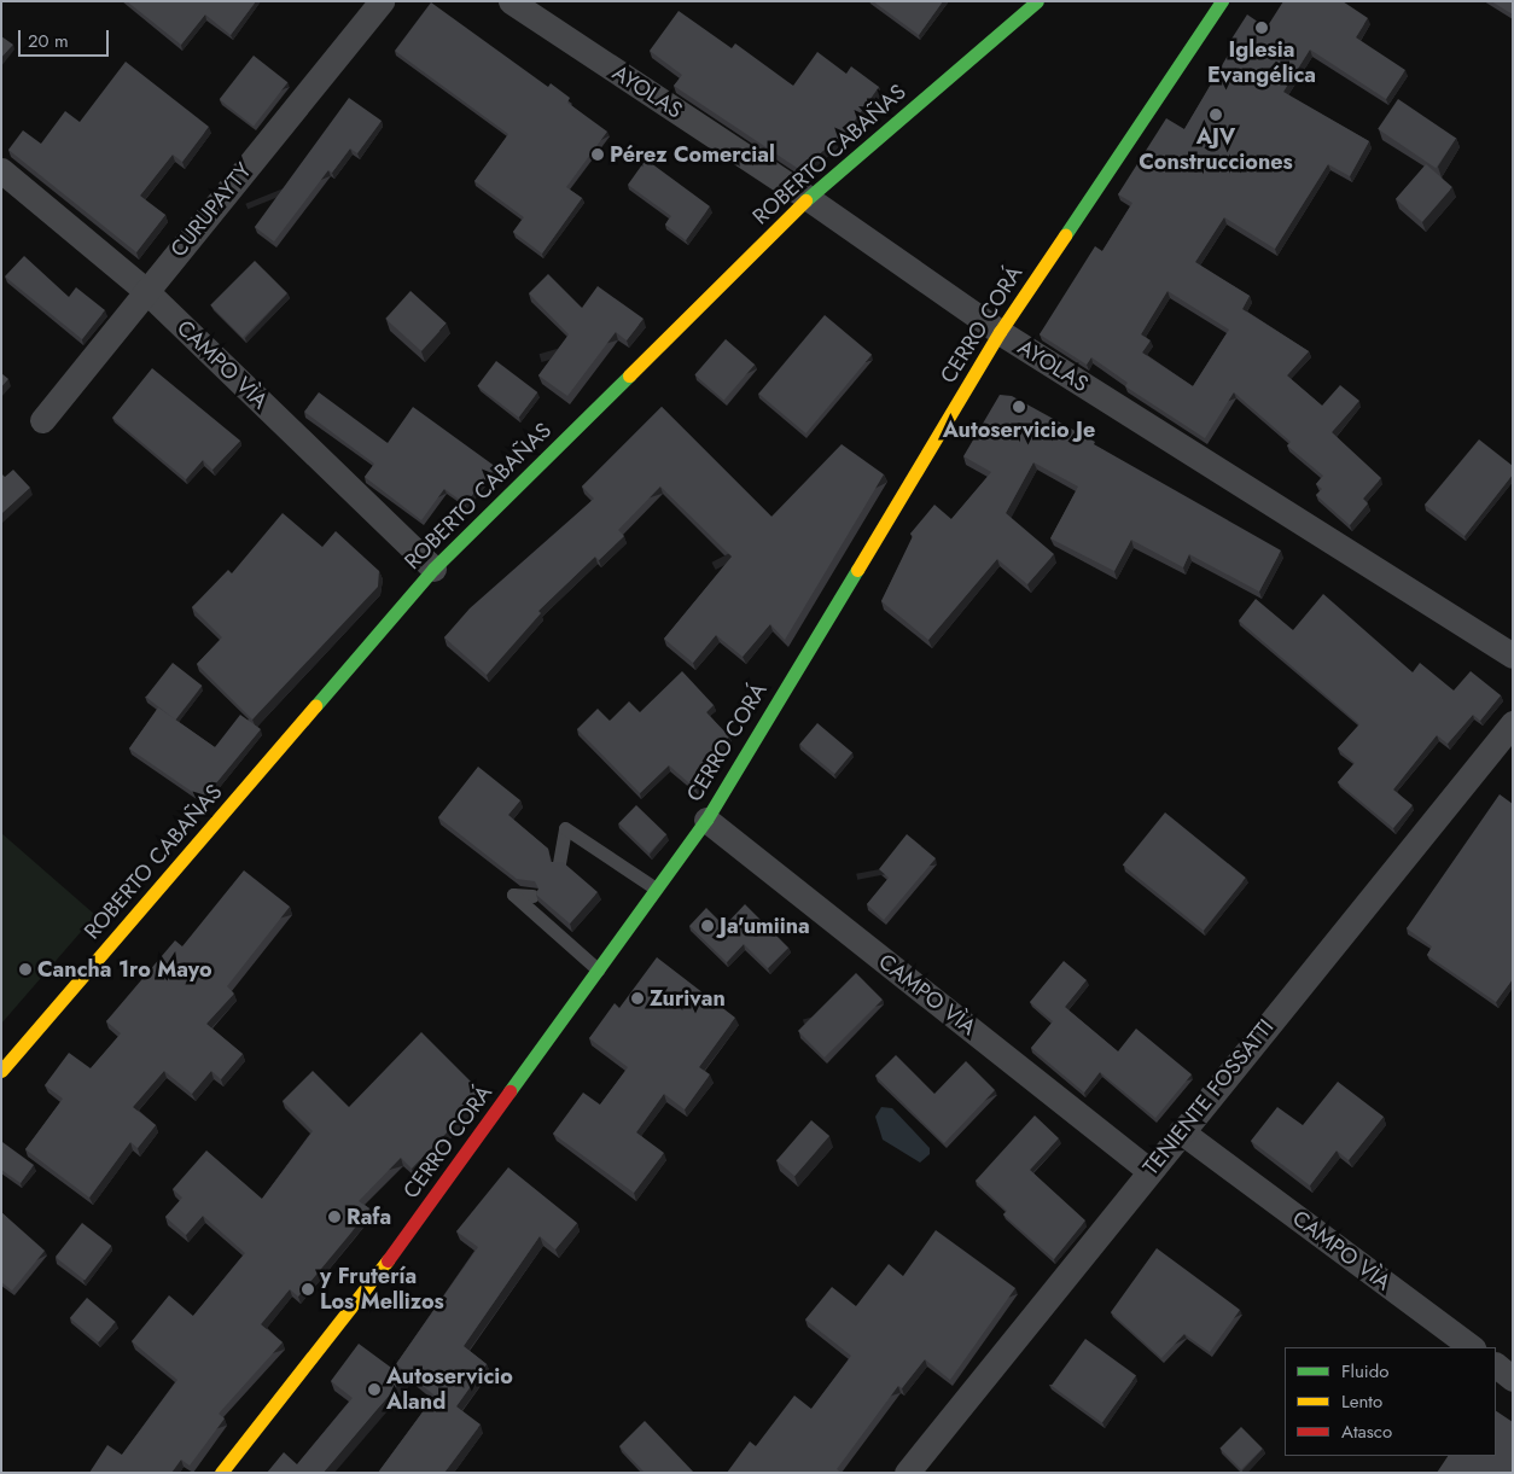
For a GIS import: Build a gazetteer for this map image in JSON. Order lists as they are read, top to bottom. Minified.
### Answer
{"streets":{"street":["AYOLAS","ROBERTO CABAÑAS","CURUPAYTY","CERRO CORÁ","CAMPO VÌA","TENIENTE FOSSATTI"]},"crossings":[["AYOLAS","ROBERTO CABAÑAS"],["AYOLAS","CERRO CORÁ"],["ROBERTO CABAÑAS","CAMPO VÌA"],["CURUPAYTY","CAMPO VÌA"],["CERRO CORÁ","CAMPO VÌA"],["CAMPO VÌA","TENIENTE FOSSATTI"]],"places":["Iglesia Evangélica","AJV Construcciones","Pérez Comercial","Autoservicio Je","Ja'umiina","Cancha 1ro Mayo","Zurivan","Rafa","y Frutería Los Mellizos","Autoservicio Aland"],"legend":["Fluido","Lento","Atasco"],"scale_bar":"20 m"}
